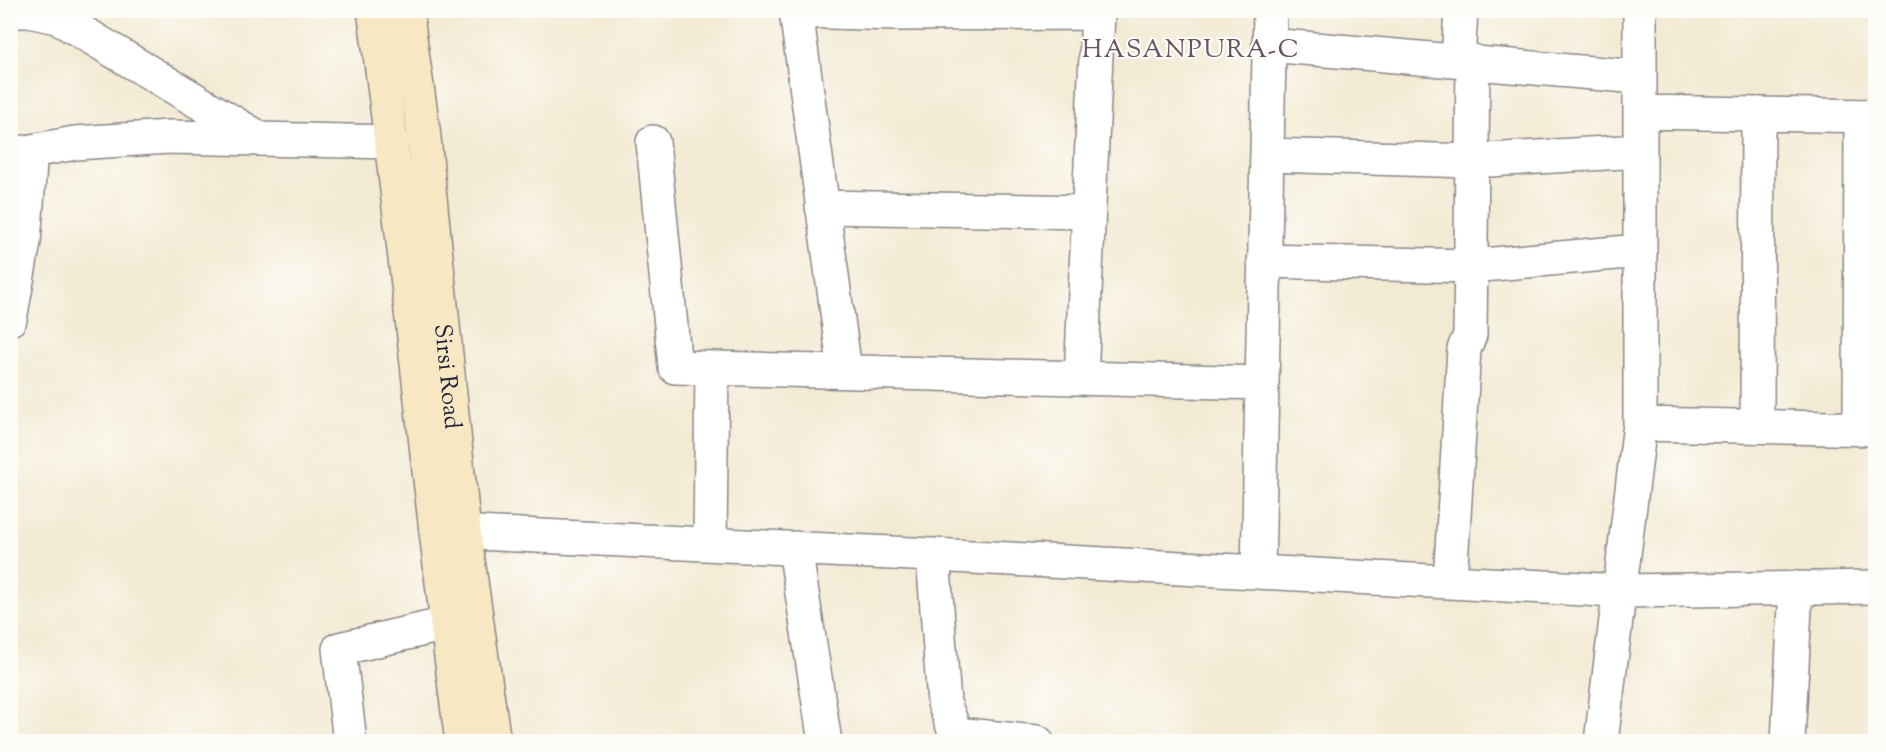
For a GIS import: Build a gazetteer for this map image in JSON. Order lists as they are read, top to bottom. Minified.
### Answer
{"streets":{"street":["Sirsi Road"]},"districts":["HASANPURA-C"]}
